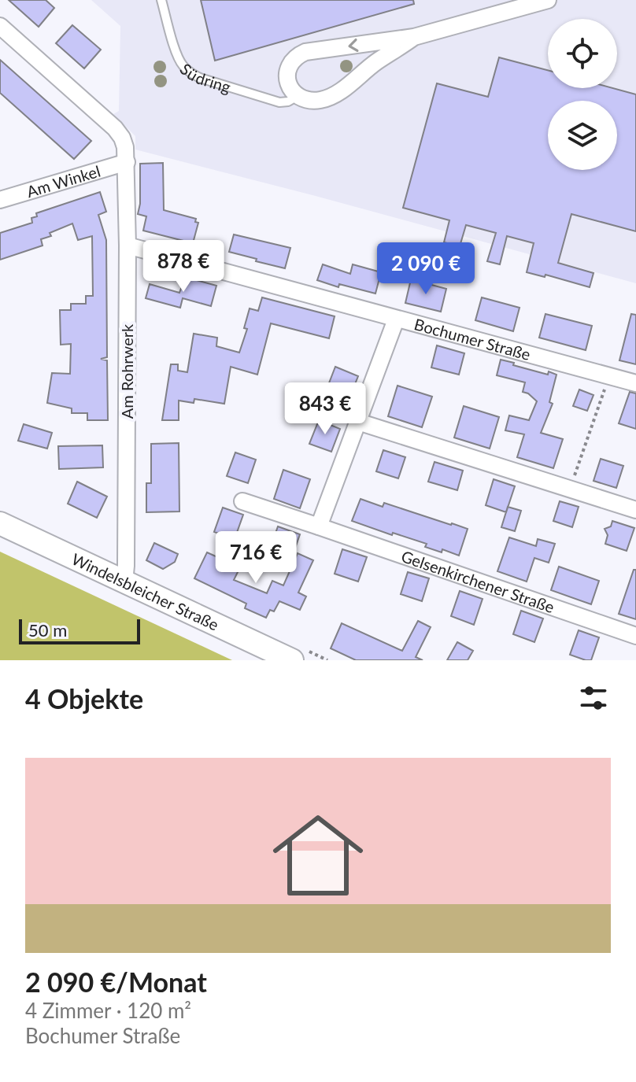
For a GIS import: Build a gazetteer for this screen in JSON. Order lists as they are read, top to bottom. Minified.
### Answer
{"streets":{"main road":["Windelsbleicher Straße"],"street":["Südring","Am Winkel","Bochumer Straße","Am Rohrwerk","Gelsenkirchener Straße"]},"crossings":[["Am Winkel","Am Rohrwerk"],["Bochumer Straße","Am Rohrwerk"],["Am Rohrwerk","Windelsbleicher Straße"]],"scale_bar":"50 m","page":{"price":["878 €","2 090 €","843 €","716 €"],"scale":"50 m","heading":"4 Objekte","list":[{"name":"2 090 €/Monat","note":"4 Zimmer · 120 m² · Bochumer Straße"}]}}
